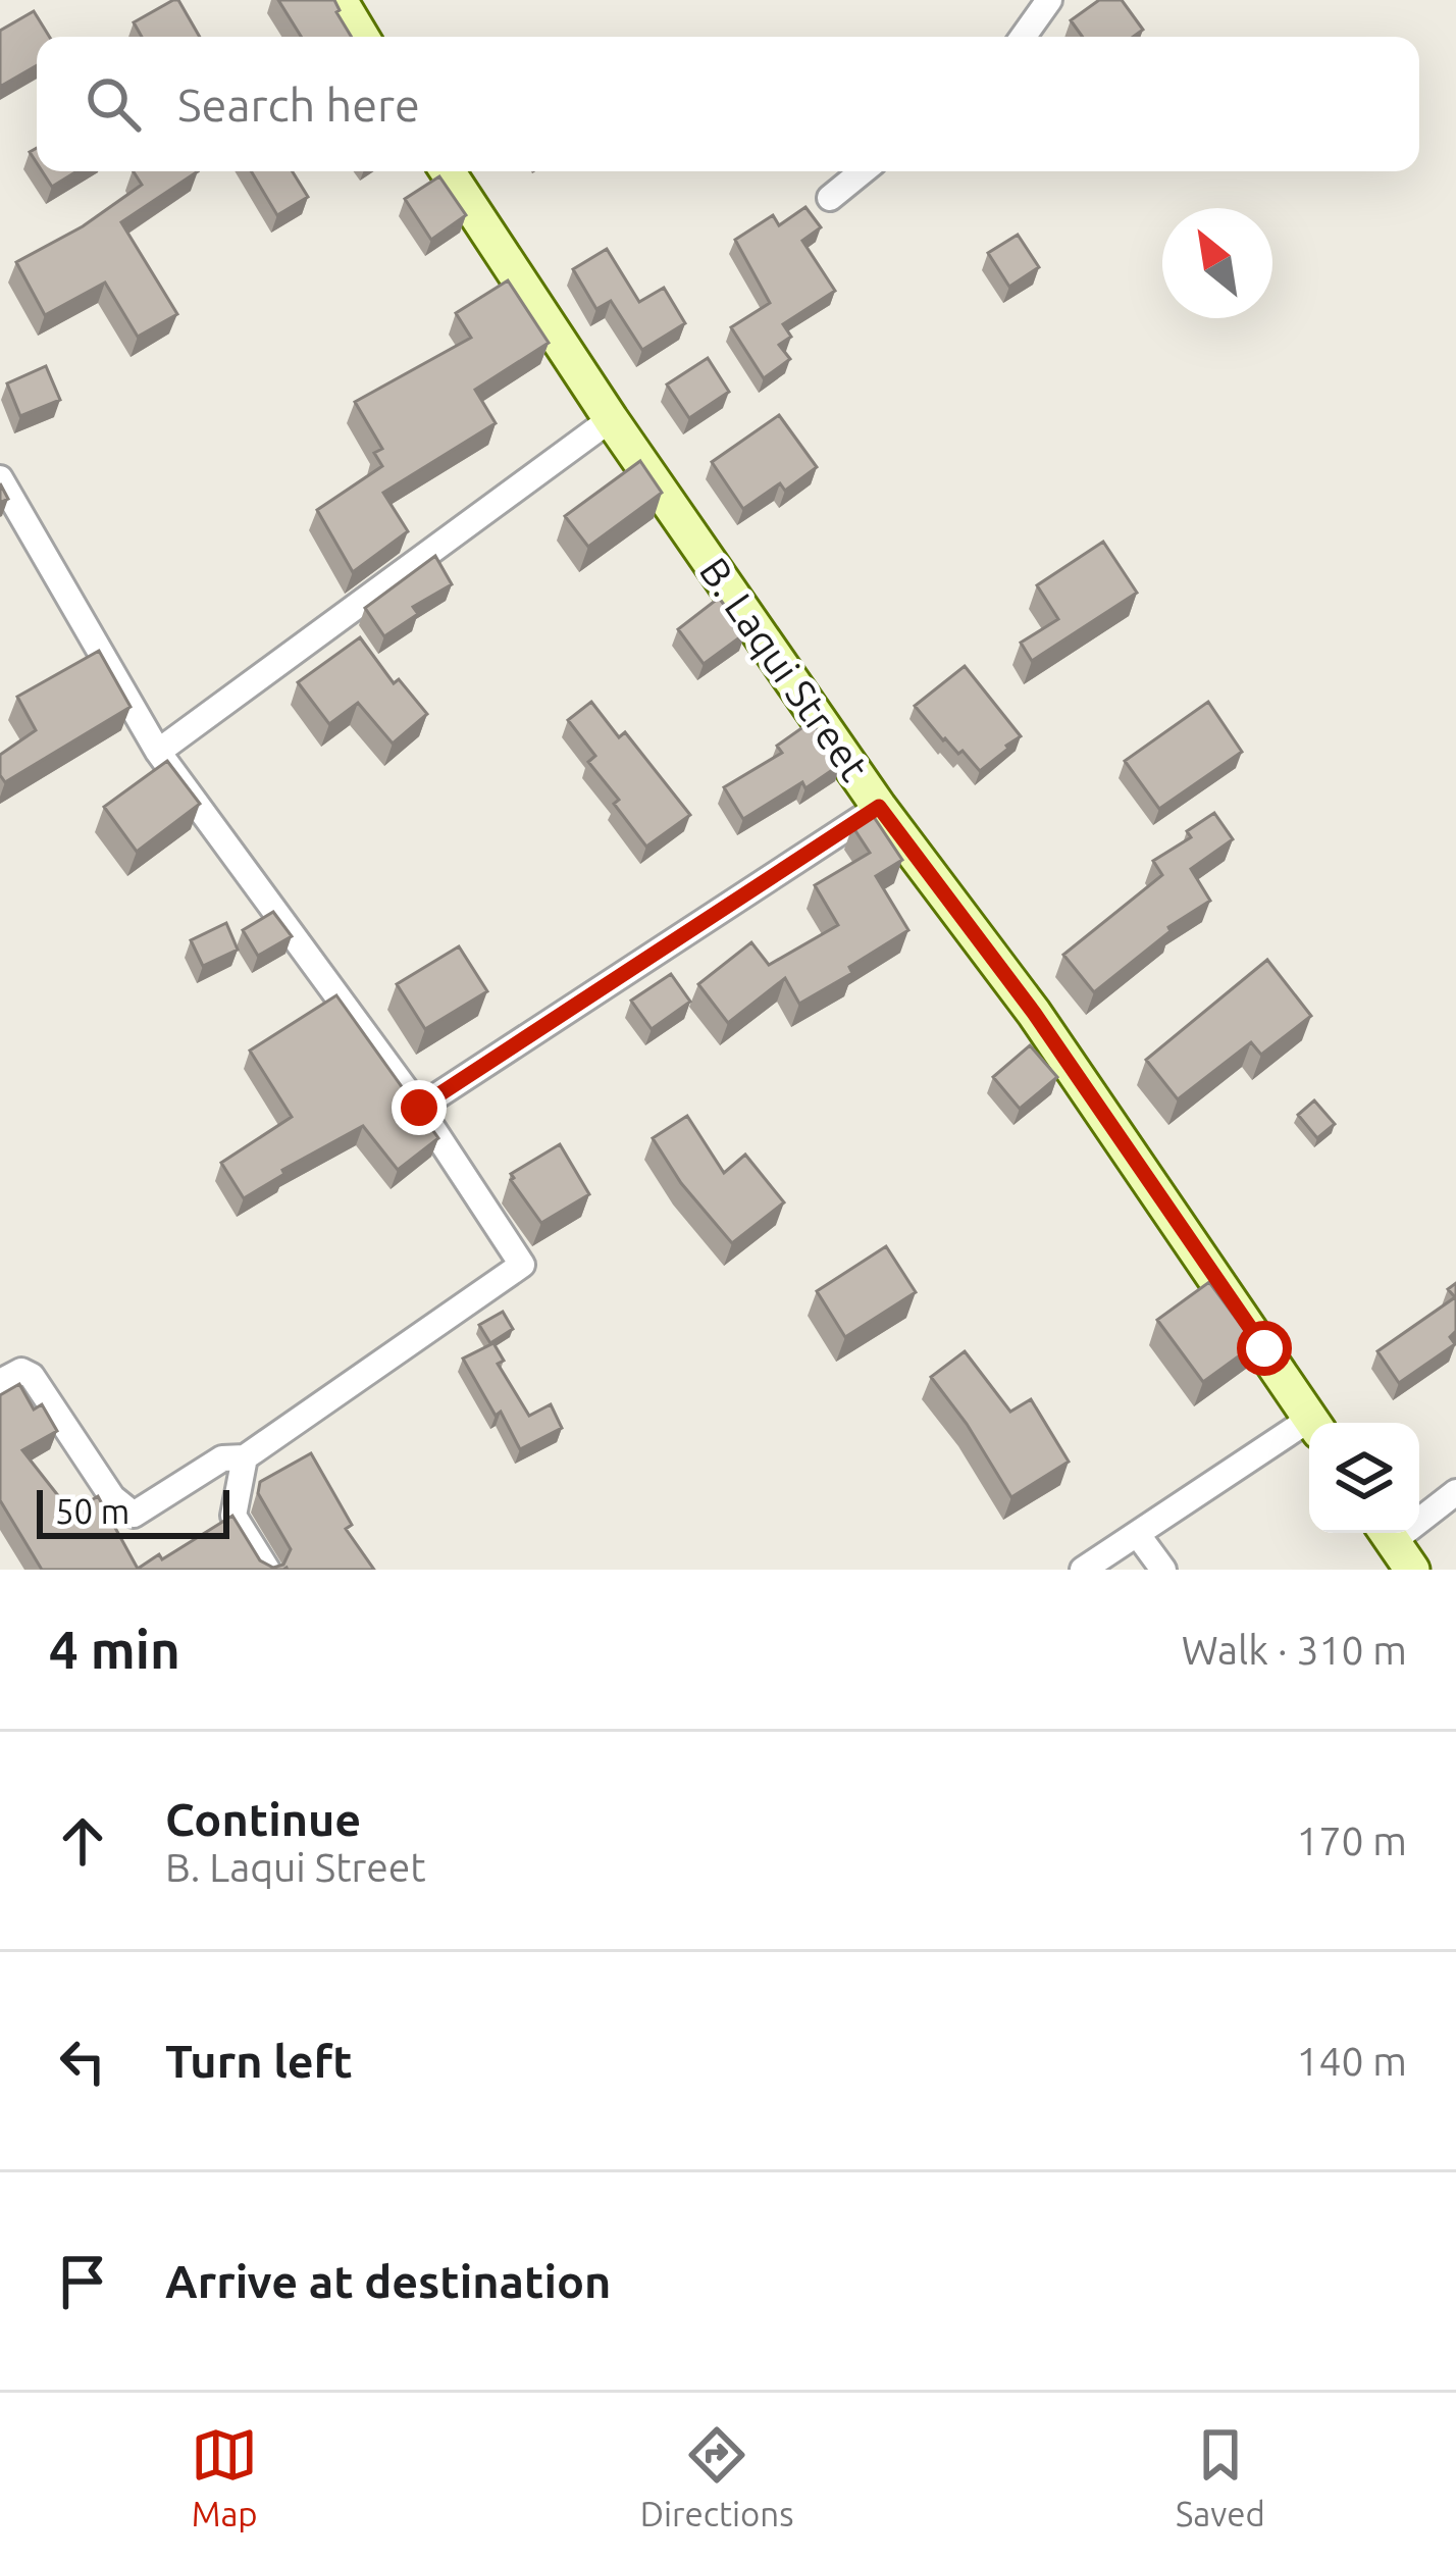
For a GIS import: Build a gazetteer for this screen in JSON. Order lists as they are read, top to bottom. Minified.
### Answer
{"streets":{"main road":["B. Laqui Street"]},"scale_bar":"50 m","north":"top left","page":{"search":"Search here","scale":"50 m","heading":["4 min","Walk · 310 m"],"list":[["Continue","B. Laqui Street","170 m"],["Turn left","140 m"],"Arrive at destination"],"nav":["Map","Directions","Saved"]}}
